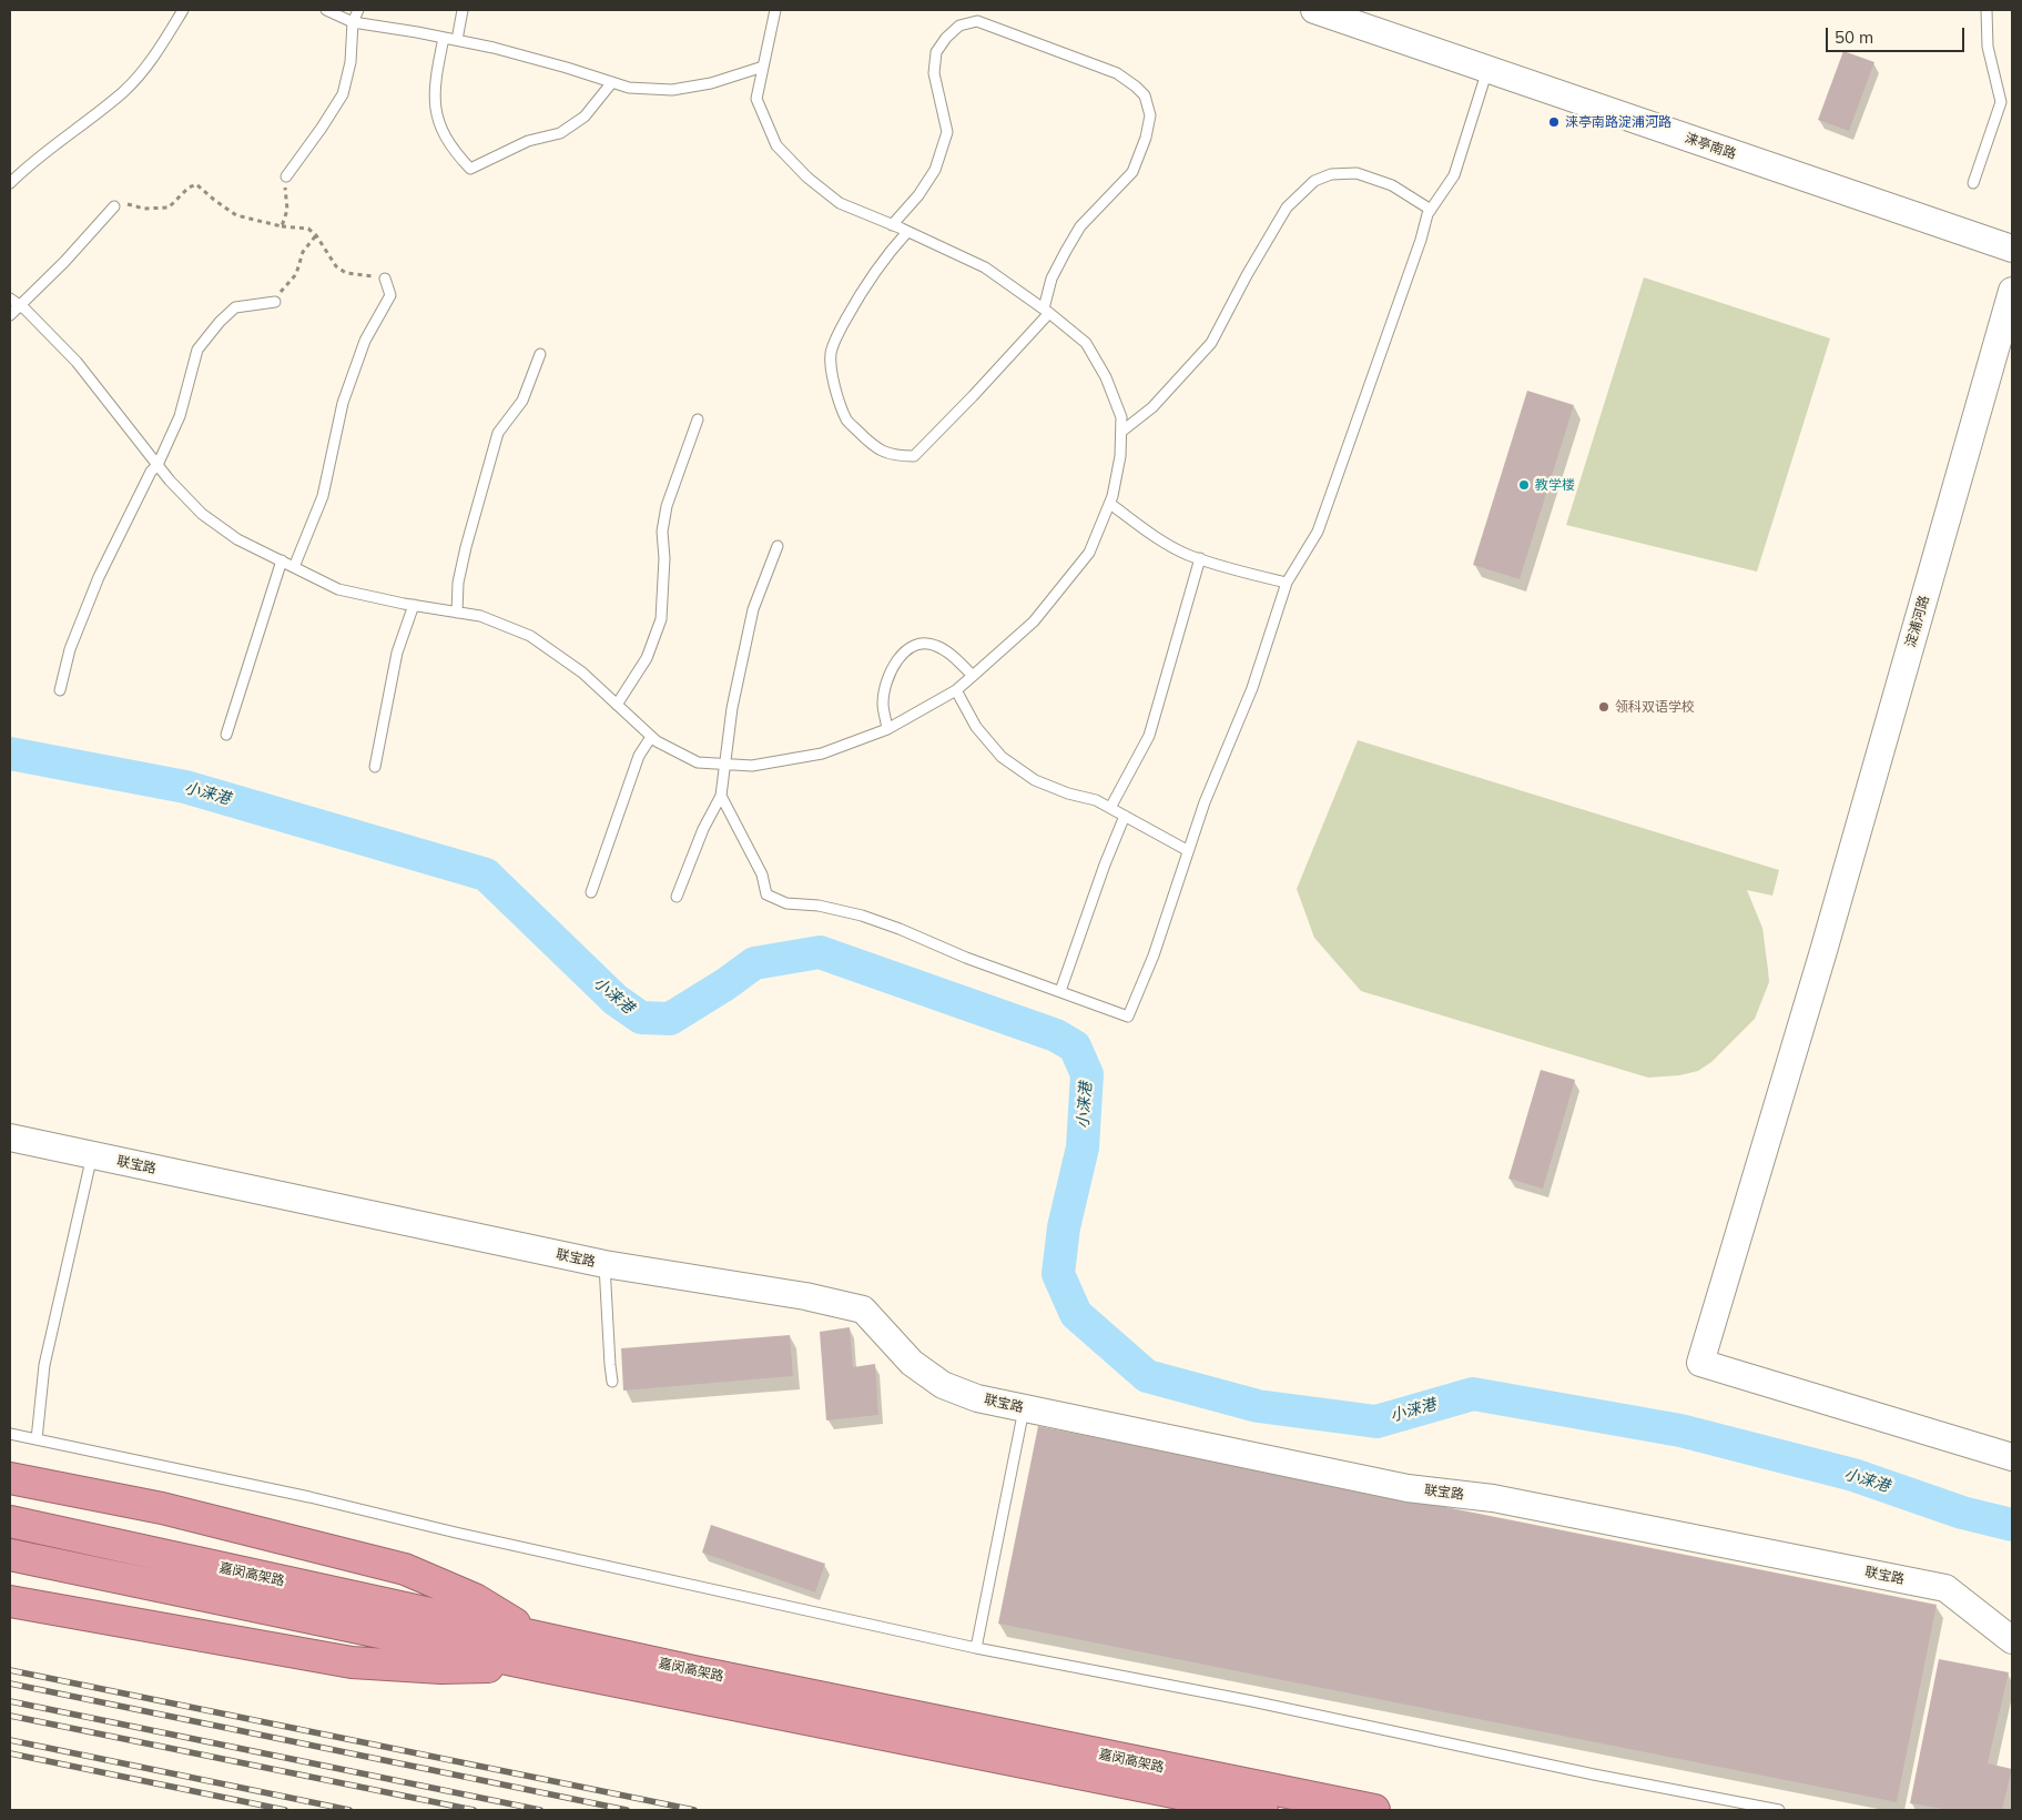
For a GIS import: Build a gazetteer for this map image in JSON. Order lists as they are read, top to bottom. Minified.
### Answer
{"streets":{"highway":["嘉闵高架路"],"street":["涞亭南路","淀浦河路","联宝路"]},"water":["小涞港"],"places":["涞亭南路淀浦河路","教学楼","领科双语学校"],"scale_bar":"50 m"}
